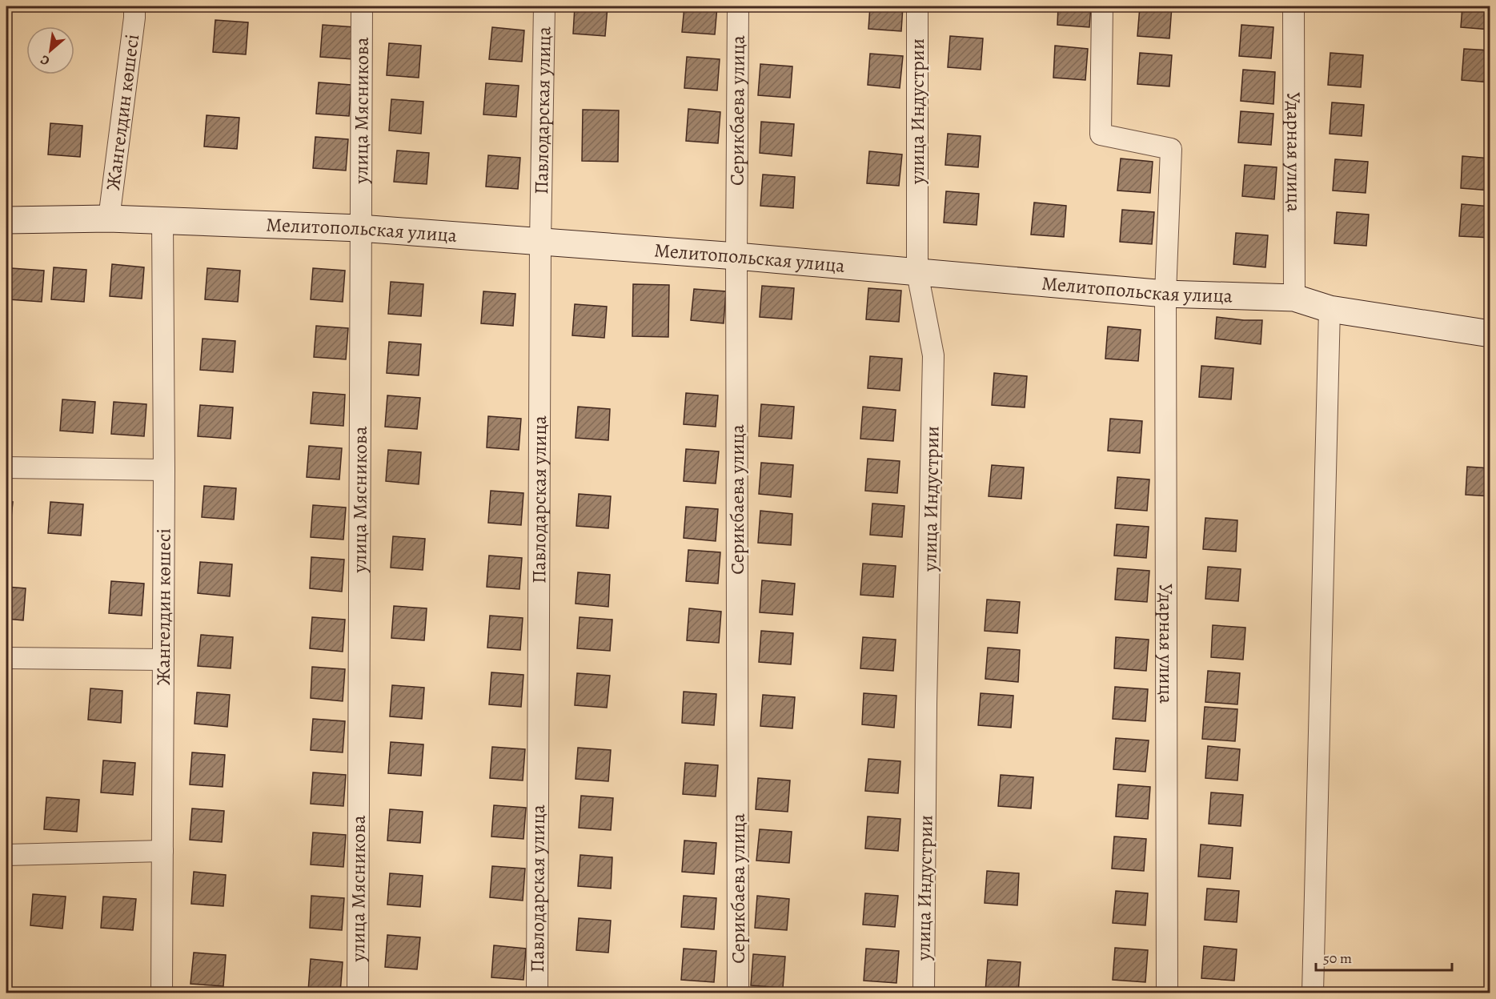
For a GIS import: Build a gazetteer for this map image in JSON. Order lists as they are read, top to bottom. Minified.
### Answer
{"streets":{"street":["улица Мясникова","Павлодарская улица","Серикбаева улица","улица Индустрии","Жангелдин көшесі","Ударная улица","Мелитопольская улица"]},"crossings":[["улица Мясникова","Мелитопольская улица"],["Павлодарская улица","Мелитопольская улица"],["Серикбаева улица","Мелитопольская улица"],["улица Индустрии","Мелитопольская улица"],["Жангелдин көшесі","Мелитопольская улица"],["Ударная улица","Мелитопольская улица"]],"scale_bar":"50 m","north":"bottom left"}
